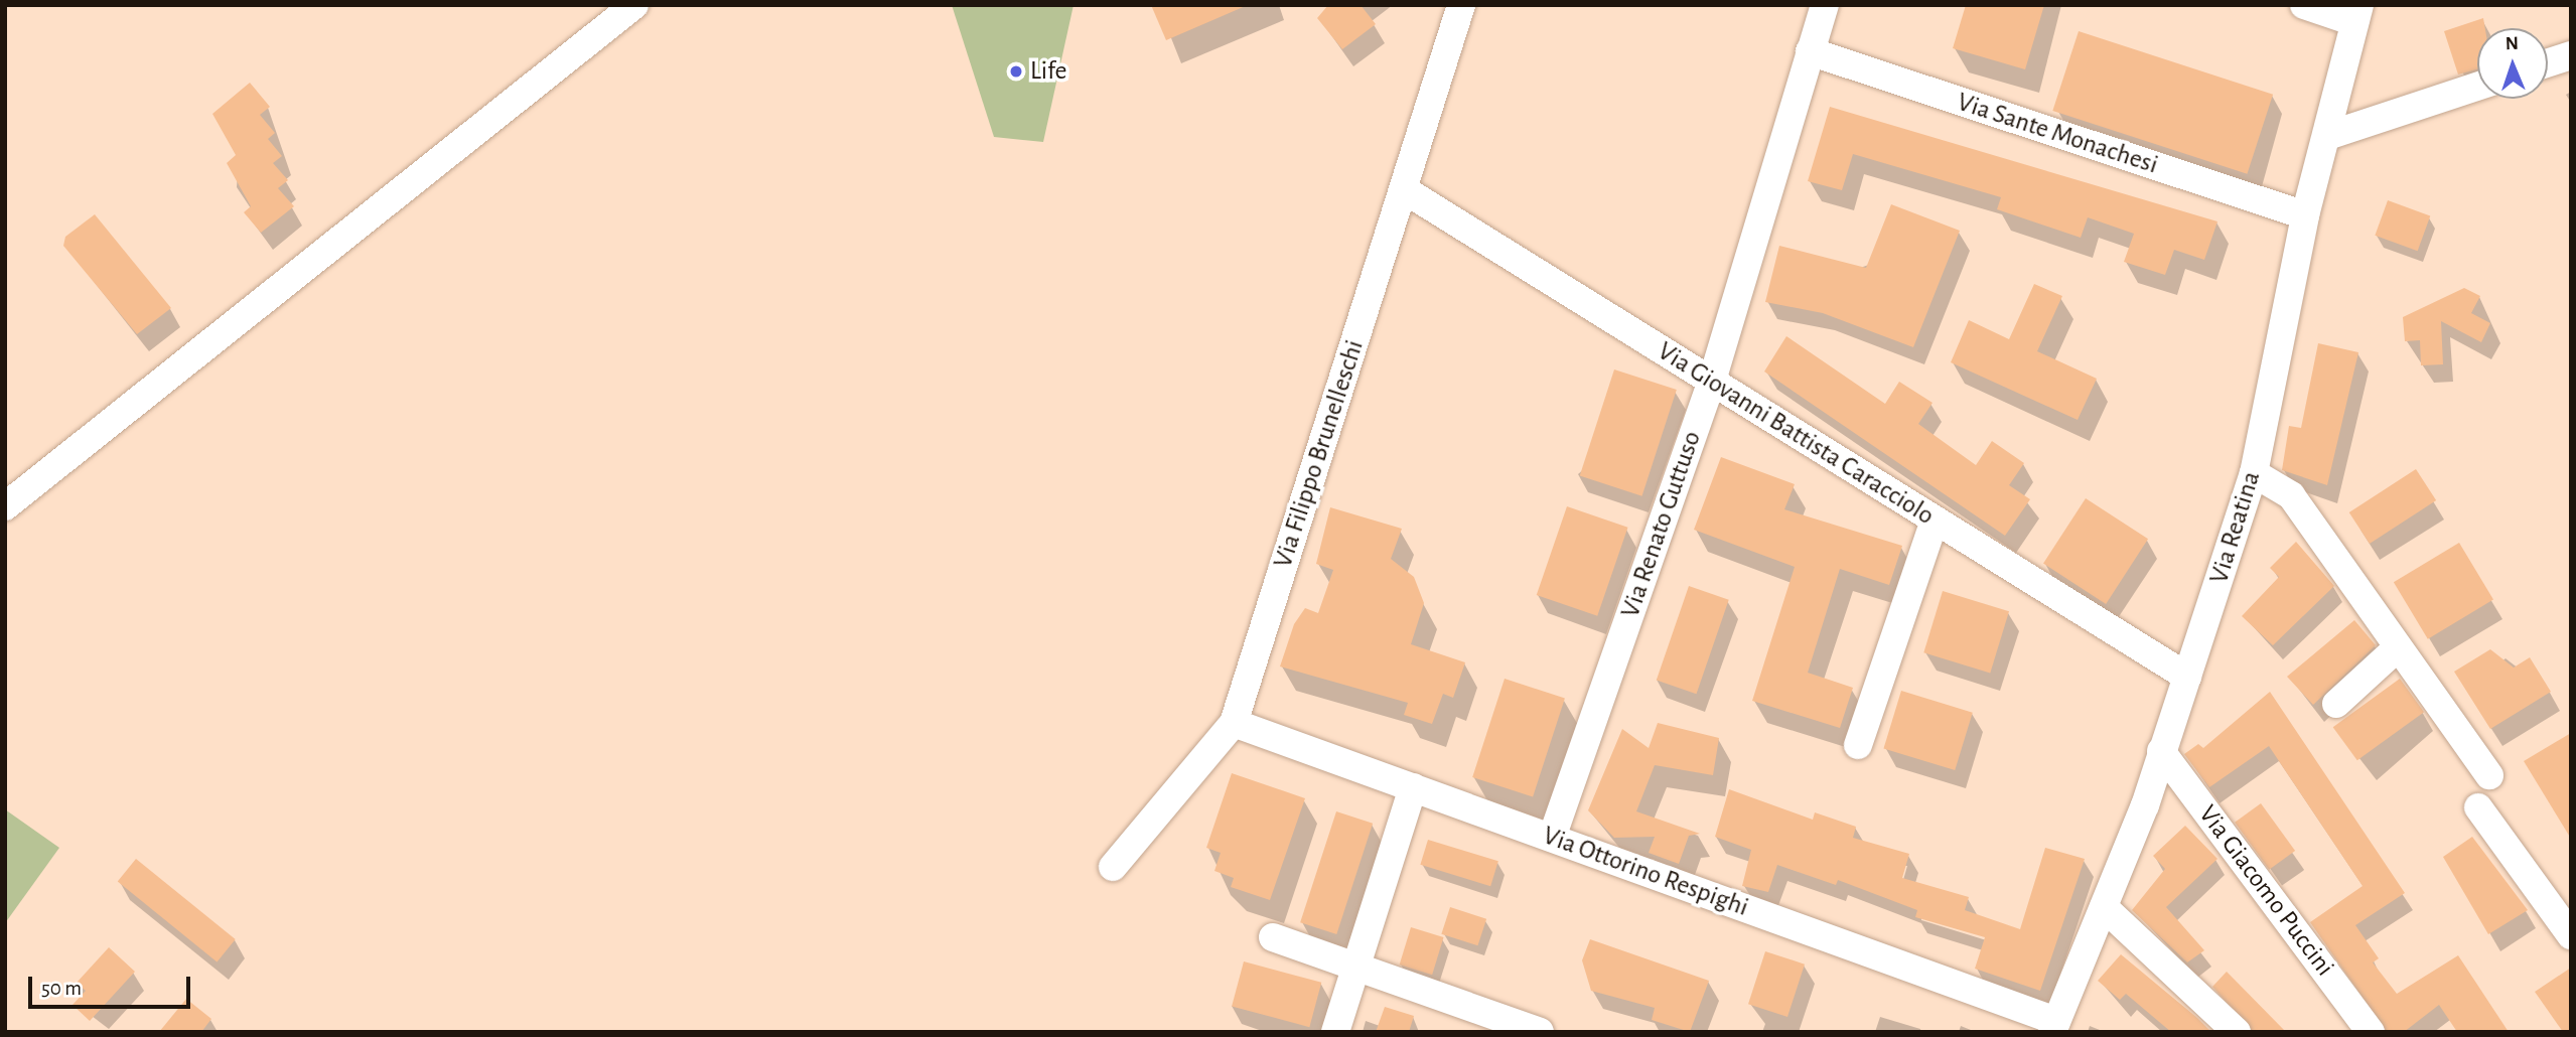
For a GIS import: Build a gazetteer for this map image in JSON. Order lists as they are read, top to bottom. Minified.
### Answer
{"streets":{"street":["Via Sante Monachesi","Via Giovanni Battista Caracciolo","Via Filippo Brunelleschi","Via Renato Guttuso","Via Reatina","Via Ottorino Respighi","Via Giacomo Puccini"]},"crossings":[["Via Sante Monachesi","Via Renato Guttuso"],["Via Sante Monachesi","Via Reatina"],["Via Giovanni Battista Caracciolo","Via Filippo Brunelleschi"],["Via Giovanni Battista Caracciolo","Via Renato Guttuso"],["Via Giovanni Battista Caracciolo","Via Reatina"],["Via Filippo Brunelleschi","Via Ottorino Respighi"],["Via Renato Guttuso","Via Ottorino Respighi"],["Via Reatina","Via Ottorino Respighi"],["Via Reatina","Via Giacomo Puccini"]],"places":["Life"],"scale_bar":"50 m","north":"top"}
